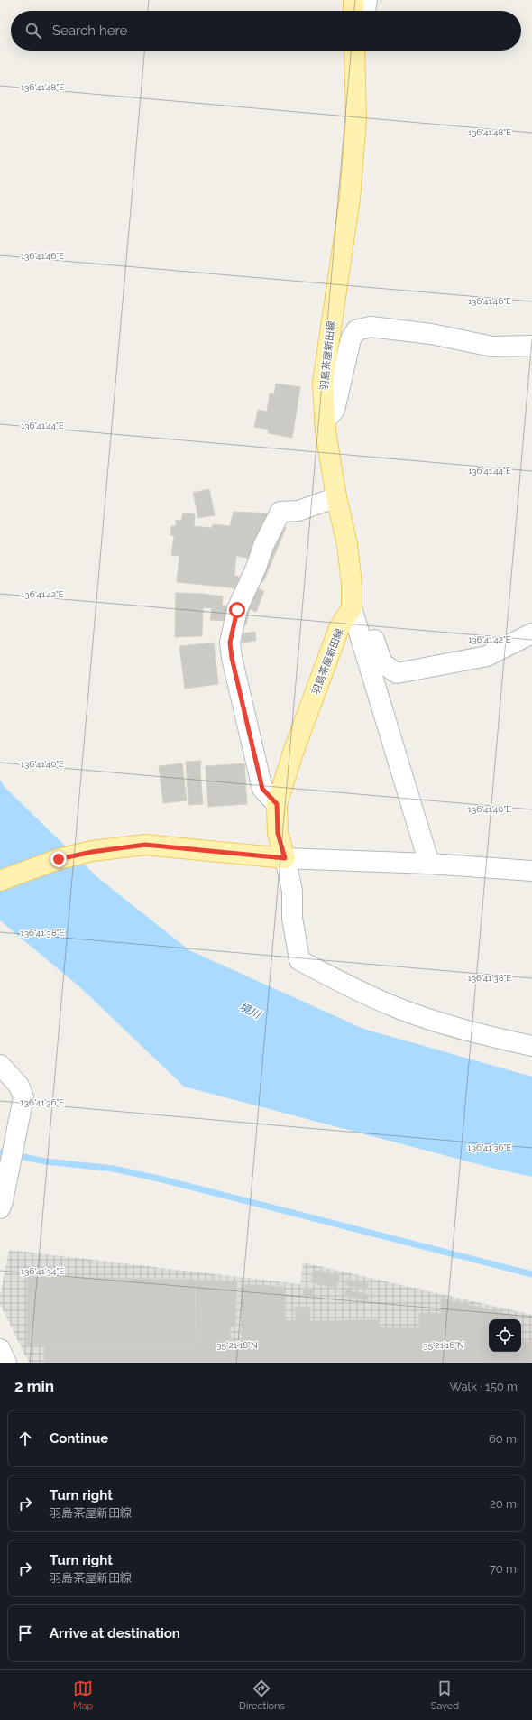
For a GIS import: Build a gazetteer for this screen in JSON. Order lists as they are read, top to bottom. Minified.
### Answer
{"streets":{"main road":["羽島茶屋新田線"]},"water":["境川"],"page":{"search":"Search here","heading":["2 min","Walk · 150 m"],"list":[["Continue","60 m"],["Turn right","羽島茶屋新田線","20 m"],["Turn right","羽島茶屋新田線","70 m"],"Arrive at destination"],"nav":["Map","Directions","Saved"]},"coordinates":["136°41'48\"E","136°41'46\"E","136°41'44\"E","136°41'42\"E","136°41'40\"E","136°41'38\"E","136°41'36\"E","136°41'34\"E","35°21'18\"N","35°21'16\"N"]}
